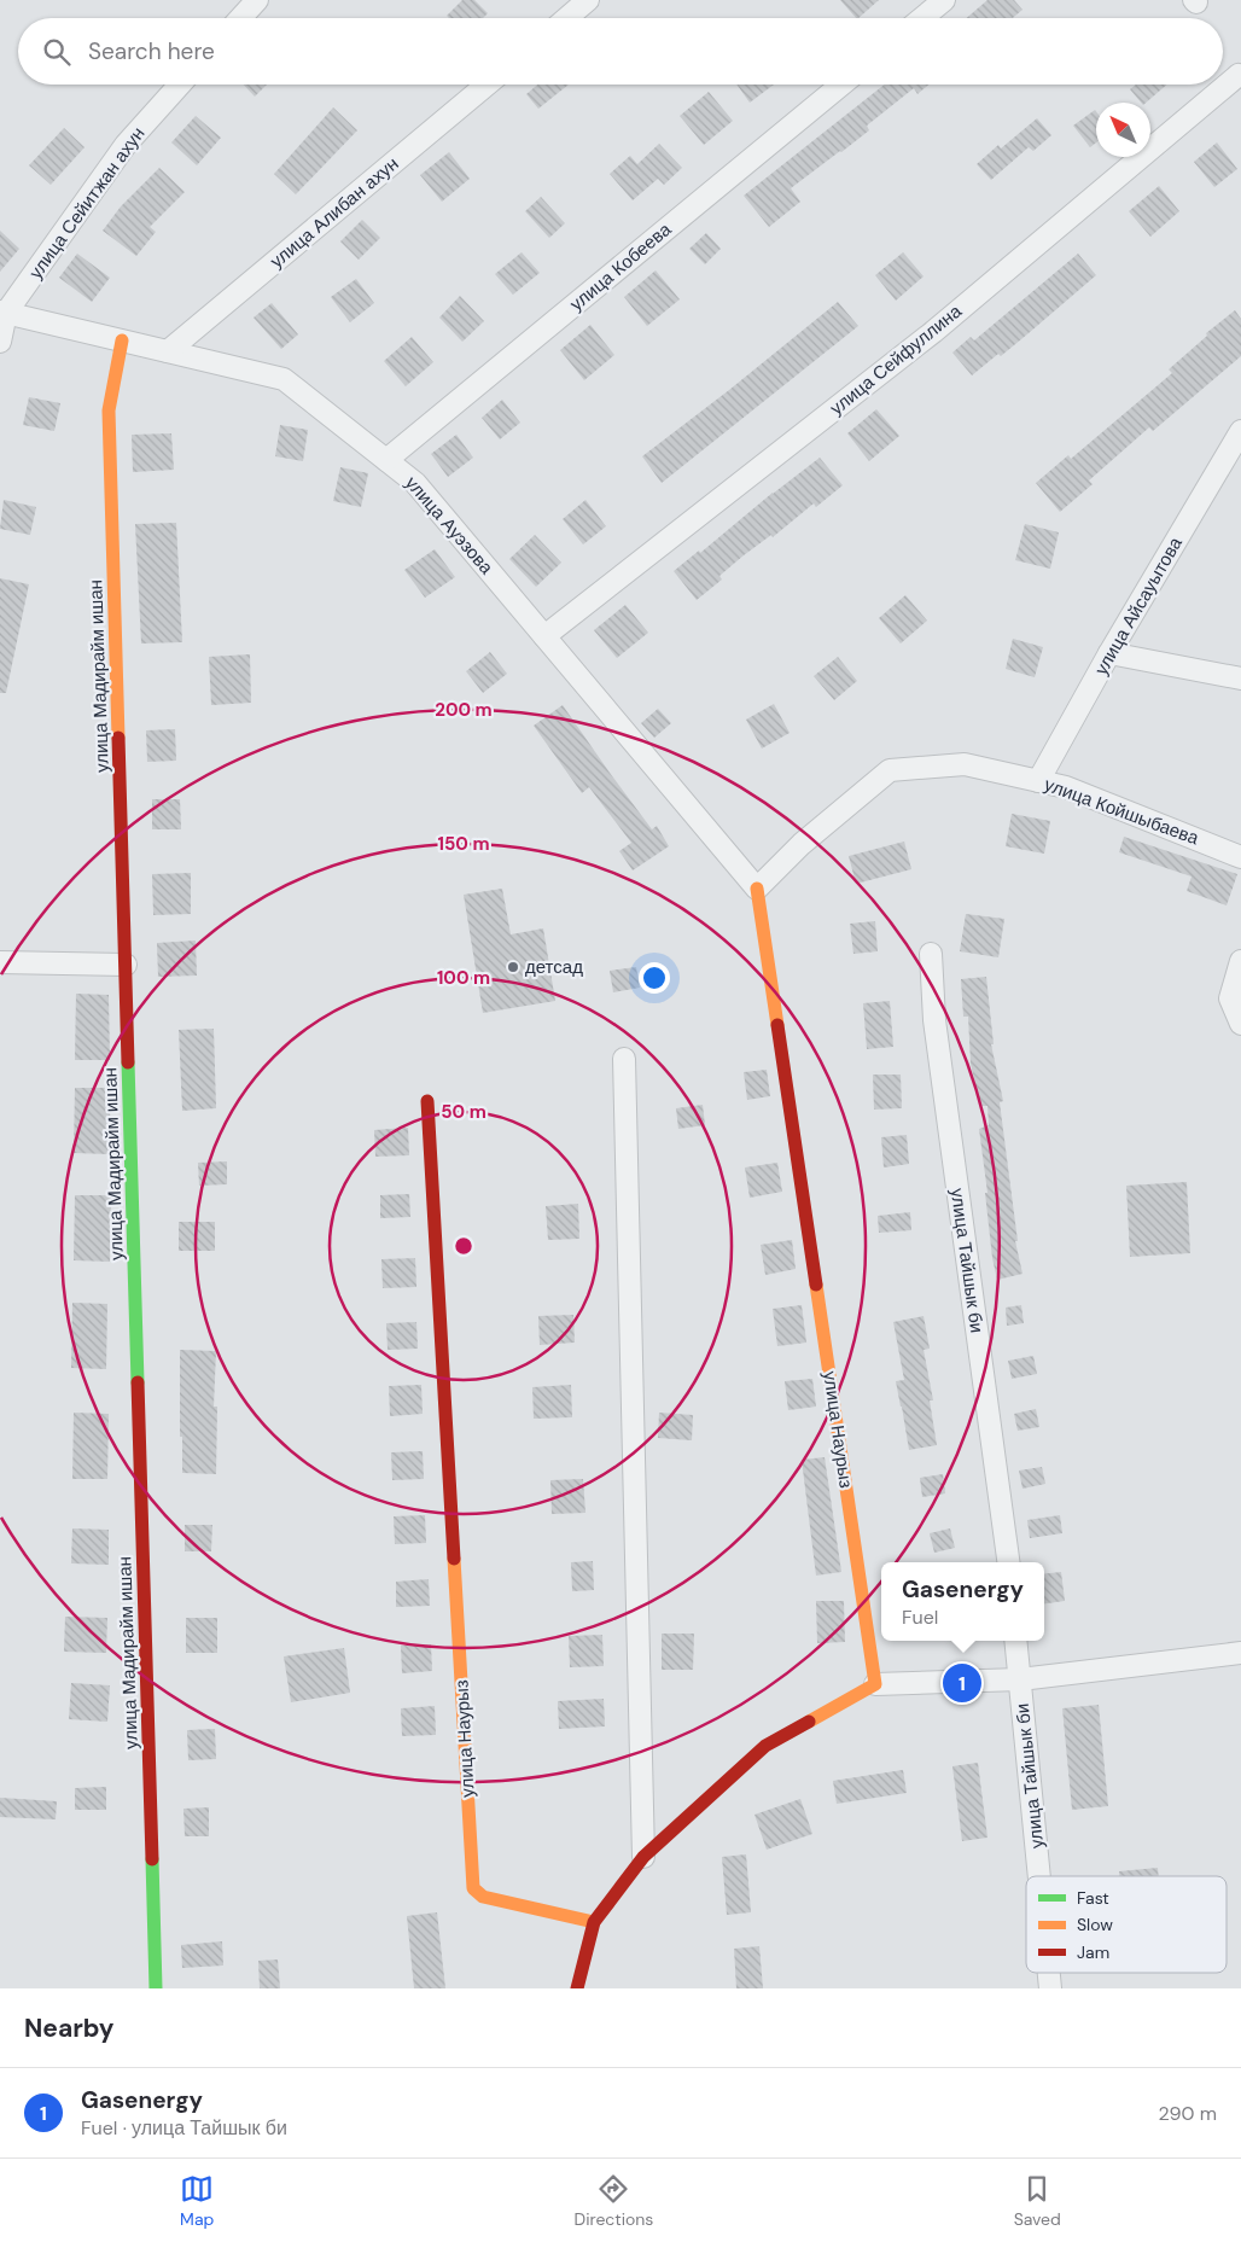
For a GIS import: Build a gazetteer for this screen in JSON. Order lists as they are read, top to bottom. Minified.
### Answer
{"streets":{"street":["улица Сейитжан ахун","улица Алибан ахун","улица Кобеева","улица Сейфуллина","улица Ауэзова","улица Айсауытова","улица Мадирайм ишан","улица Койшыбаева","улица Тайшык би","улица Наурыз"]},"crossings":[["улица Сейитжан ахун","улица Ауэзова"],["улица Алибан ахун","улица Ауэзова"],["улица Кобеева","улица Ауэзова"],["улица Сейфуллина","улица Ауэзова"],["улица Ауэзова","улица Мадирайм ишан"],["улица Ауэзова","улица Койшыбаева"],["улица Ауэзова","улица Наурыз"],["улица Айсауытова","улица Койшыбаева"],["улица Койшыбаева","улица Наурыз"]],"places":["детсад"],"legend":["Fast","Slow","Jam"],"north":"top left","page":{"search":"Search here","popup":["Gasenergy","Fuel"],"pins":"1","heading":"Nearby","list":[{"mark":"1","name":"Gasenergy","note":"Fuel · улица Тайшык би","value":"290 m"}],"nav":["Map","Directions","Saved"]},"rings":["200 m","150 m","100 m","50 m"]}
